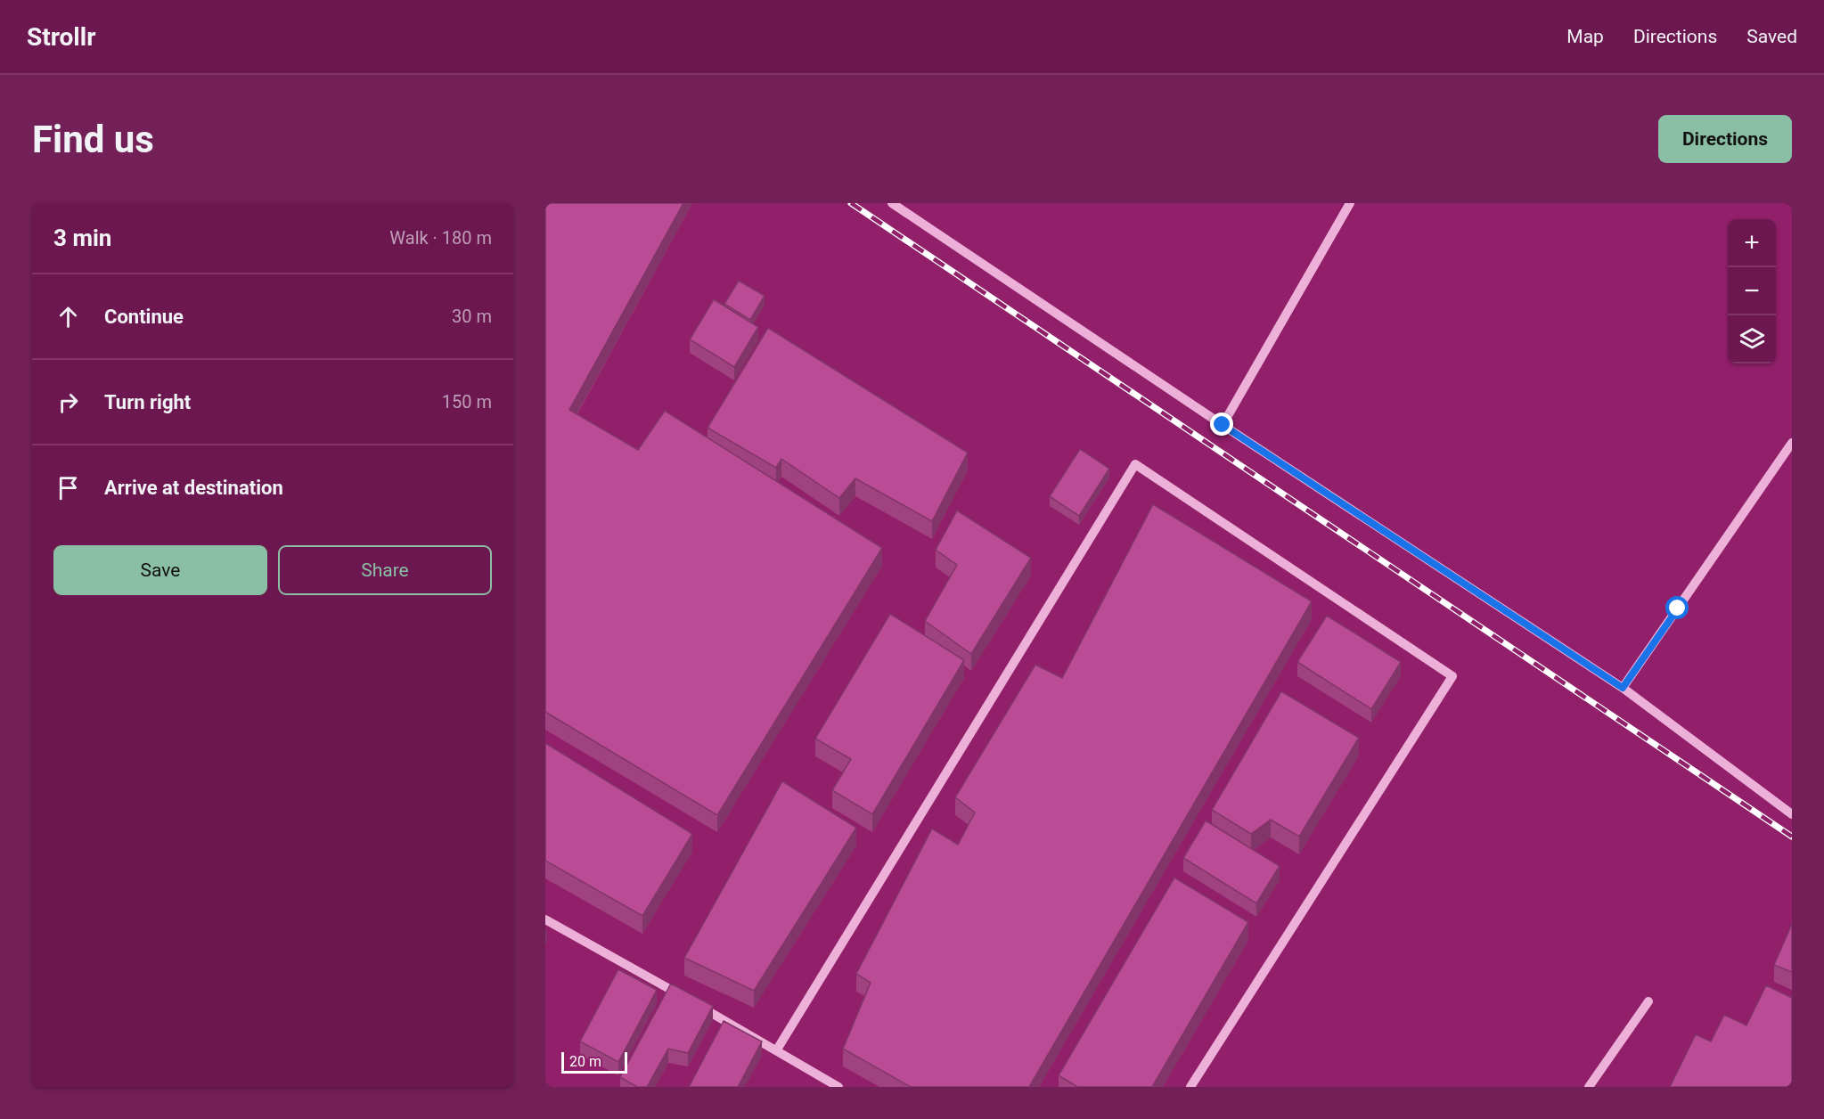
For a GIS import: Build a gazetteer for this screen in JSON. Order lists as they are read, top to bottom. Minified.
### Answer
{"scale_bar":"20 m","page":{"header":"Strollr","nav":["Map","Directions","Saved"],"buttons":["Directions",["Save","Share"]],"title":"Find us","heading":["3 min","Walk · 180 m"],"map_buttons":["+","−"],"list":[["Continue","30 m"],["Turn right","150 m"],"Arrive at destination"],"scale":"20 m"}}
